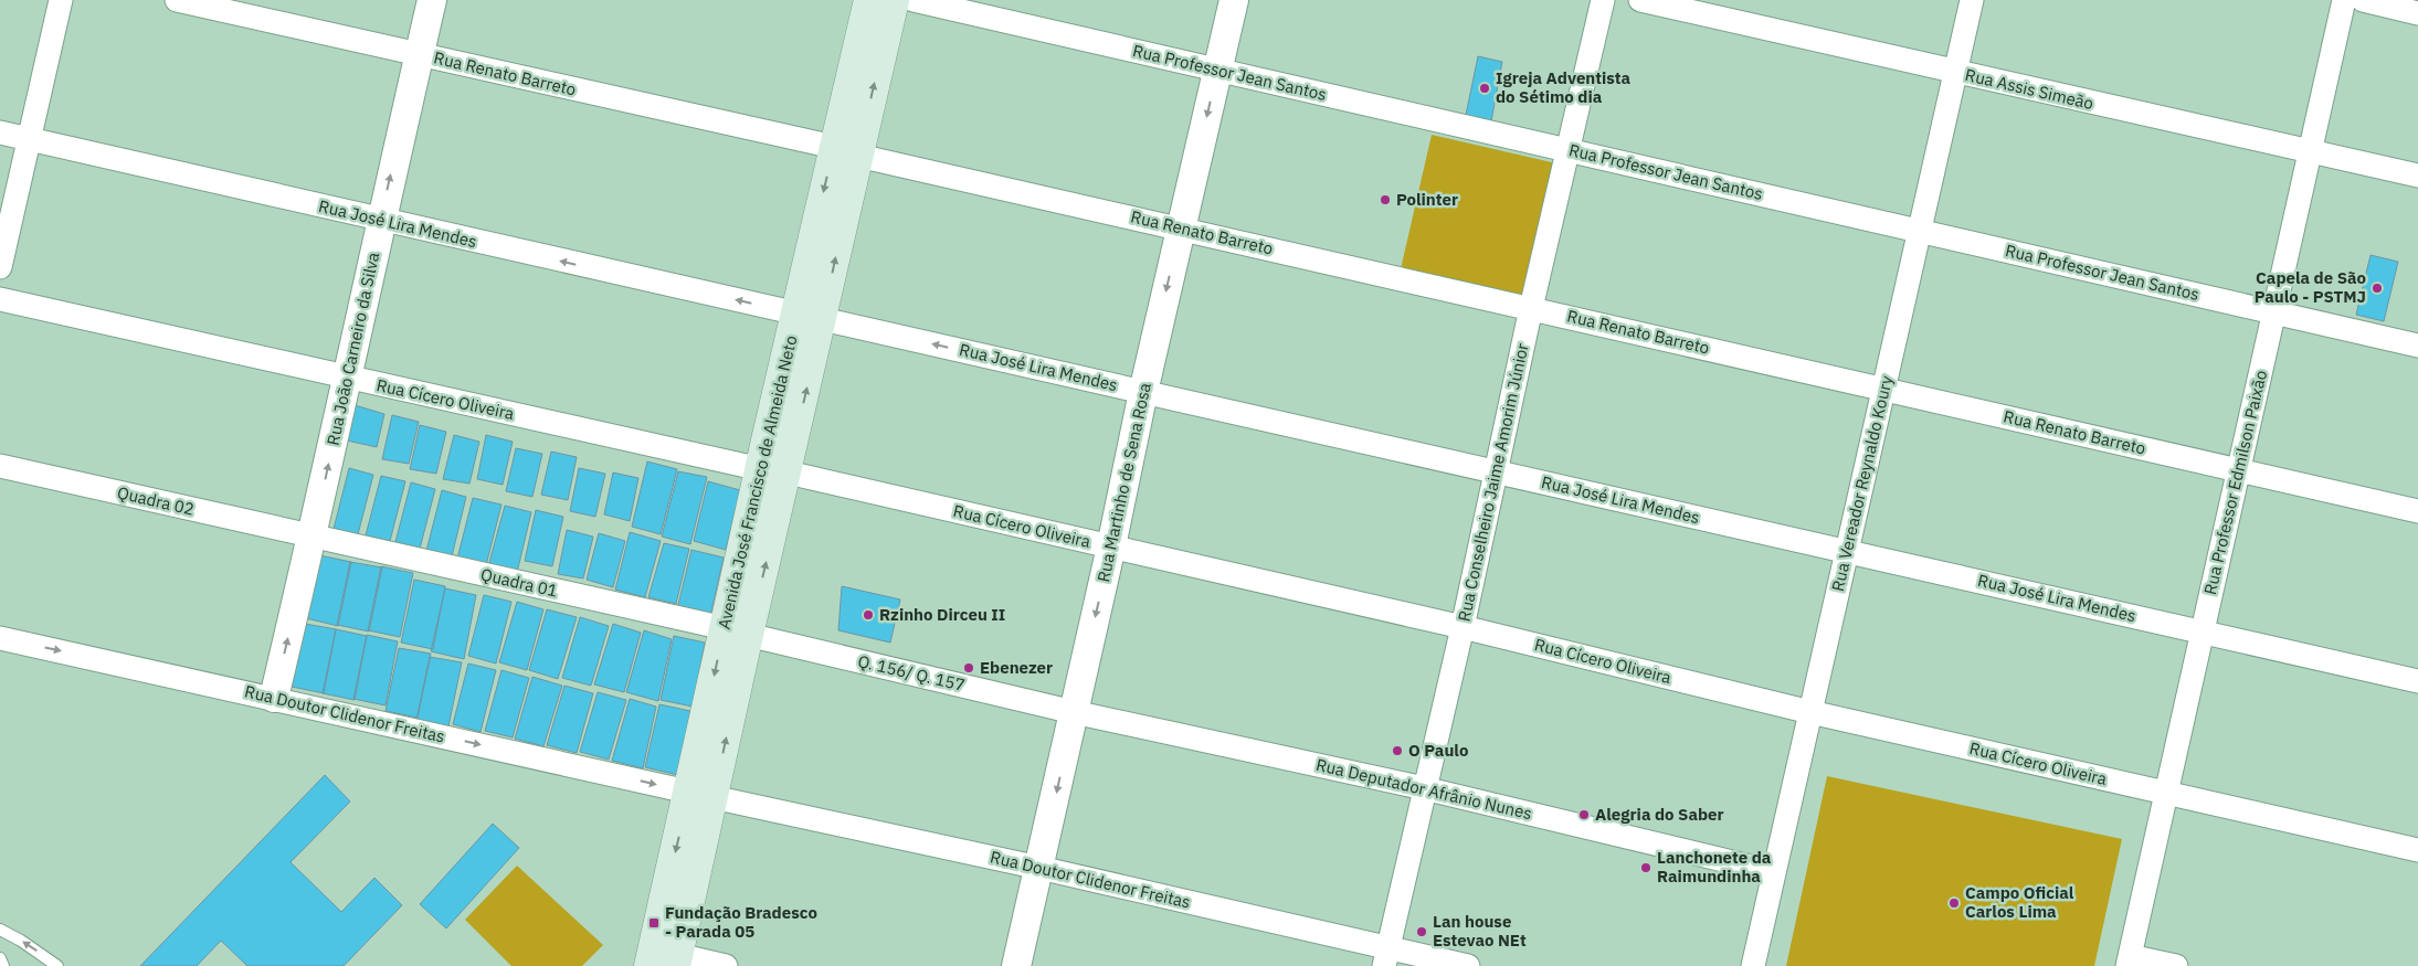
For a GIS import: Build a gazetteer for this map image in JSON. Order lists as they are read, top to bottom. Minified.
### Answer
{"streets":{"main road":["Avenida José Francisco de Almeida Neto"],"street":["Rua Professor Jean Santos","Rua Renato Barreto","Rua Assis Simeão","Rua José Lira Mendes","Rua João Carneiro da Silva","Rua Cícero Oliveira","Rua Martinho de Sena Rosa","Rua Conselheiro Jaime Amorim Júnior","Rua Professor Edmilson Paixão","Rua Vereador Reynaldo Koury","Quadra 02","Quadra 01","Q. 156/ Q. 157","Rua Doutor Clidenor Freitas","Rua Deputador Afrânio Nunes"]},"crossings":[["Rua Professor Jean Santos","Rua Martinho de Sena Rosa"],["Rua Professor Jean Santos","Rua Conselheiro Jaime Amorim Júnior"],["Rua Professor Jean Santos","Rua Professor Edmilson Paixão"],["Rua Professor Jean Santos","Rua Vereador Reynaldo Koury"],["Rua Renato Barreto","Rua João Carneiro da Silva"],["Rua Renato Barreto","Avenida José Francisco de Almeida Neto"],["Rua Renato Barreto","Rua Martinho de Sena Rosa"],["Rua Renato Barreto","Rua Conselheiro Jaime Amorim Júnior"],["Rua Renato Barreto","Rua Professor Edmilson Paixão"],["Rua Renato Barreto","Rua Vereador Reynaldo Koury"],["Rua Assis Simeão","Rua Professor Edmilson Paixão"],["Rua Assis Simeão","Rua Vereador Reynaldo Koury"],["Rua José Lira Mendes","Rua João Carneiro da Silva"],["Rua José Lira Mendes","Avenida José Francisco de Almeida Neto"],["Rua José Lira Mendes","Rua Martinho de Sena Rosa"],["Rua José Lira Mendes","Rua Conselheiro Jaime Amorim Júnior"],["Rua José Lira Mendes","Rua Professor Edmilson Paixão"],["Rua José Lira Mendes","Rua Vereador Reynaldo Koury"],["Rua João Carneiro da Silva","Rua Cícero Oliveira"],["Rua João Carneiro da Silva","Quadra 02"],["Rua João Carneiro da Silva","Quadra 01"],["Rua João Carneiro da Silva","Rua Doutor Clidenor Freitas"],["Rua Cícero Oliveira","Avenida José Francisco de Almeida Neto"],["Rua Cícero Oliveira","Rua Martinho de Sena Rosa"],["Rua Cícero Oliveira","Rua Conselheiro Jaime Amorim Júnior"],["Rua Cícero Oliveira","Rua Professor Edmilson Paixão"],["Rua Cícero Oliveira","Rua Vereador Reynaldo Koury"],["Avenida José Francisco de Almeida Neto","Quadra 01"],["Avenida José Francisco de Almeida Neto","Q. 156/ Q. 157"],["Avenida José Francisco de Almeida Neto","Rua Doutor Clidenor Freitas"],["Rua Martinho de Sena Rosa","Q. 156/ Q. 157"],["Rua Martinho de Sena Rosa","Rua Doutor Clidenor Freitas"],["Rua Martinho de Sena Rosa","Rua Deputador Afrânio Nunes"],["Rua Conselheiro Jaime Amorim Júnior","Rua Doutor Clidenor Freitas"],["Rua Conselheiro Jaime Amorim Júnior","Rua Deputador Afrânio Nunes"],["Rua Vereador Reynaldo Koury","Rua Deputador Afrânio Nunes"],["Quadra 02","Quadra 01"],["Quadra 01","Q. 156/ Q. 157"],["Q. 156/ Q. 157","Rua Deputador Afrânio Nunes"]],"one_way":["Rua João Carneiro da Silva","Rua Martinho de Sena Rosa","Rua Doutor Clidenor Freitas"],"places":{"other":["Igreja Adventista do Sétimo dia","Polinter","Capela de São Paulo - PSTMJ","Rzinho Dirceu II","Ebenezer","O Paulo","Alegria do Saber","Lanchonete da Raimundinha","Campo Oficial Carlos Lima","Lan house Estevao NEt"],"transit":["Fundação Bradesco - Parada 05"]}}
